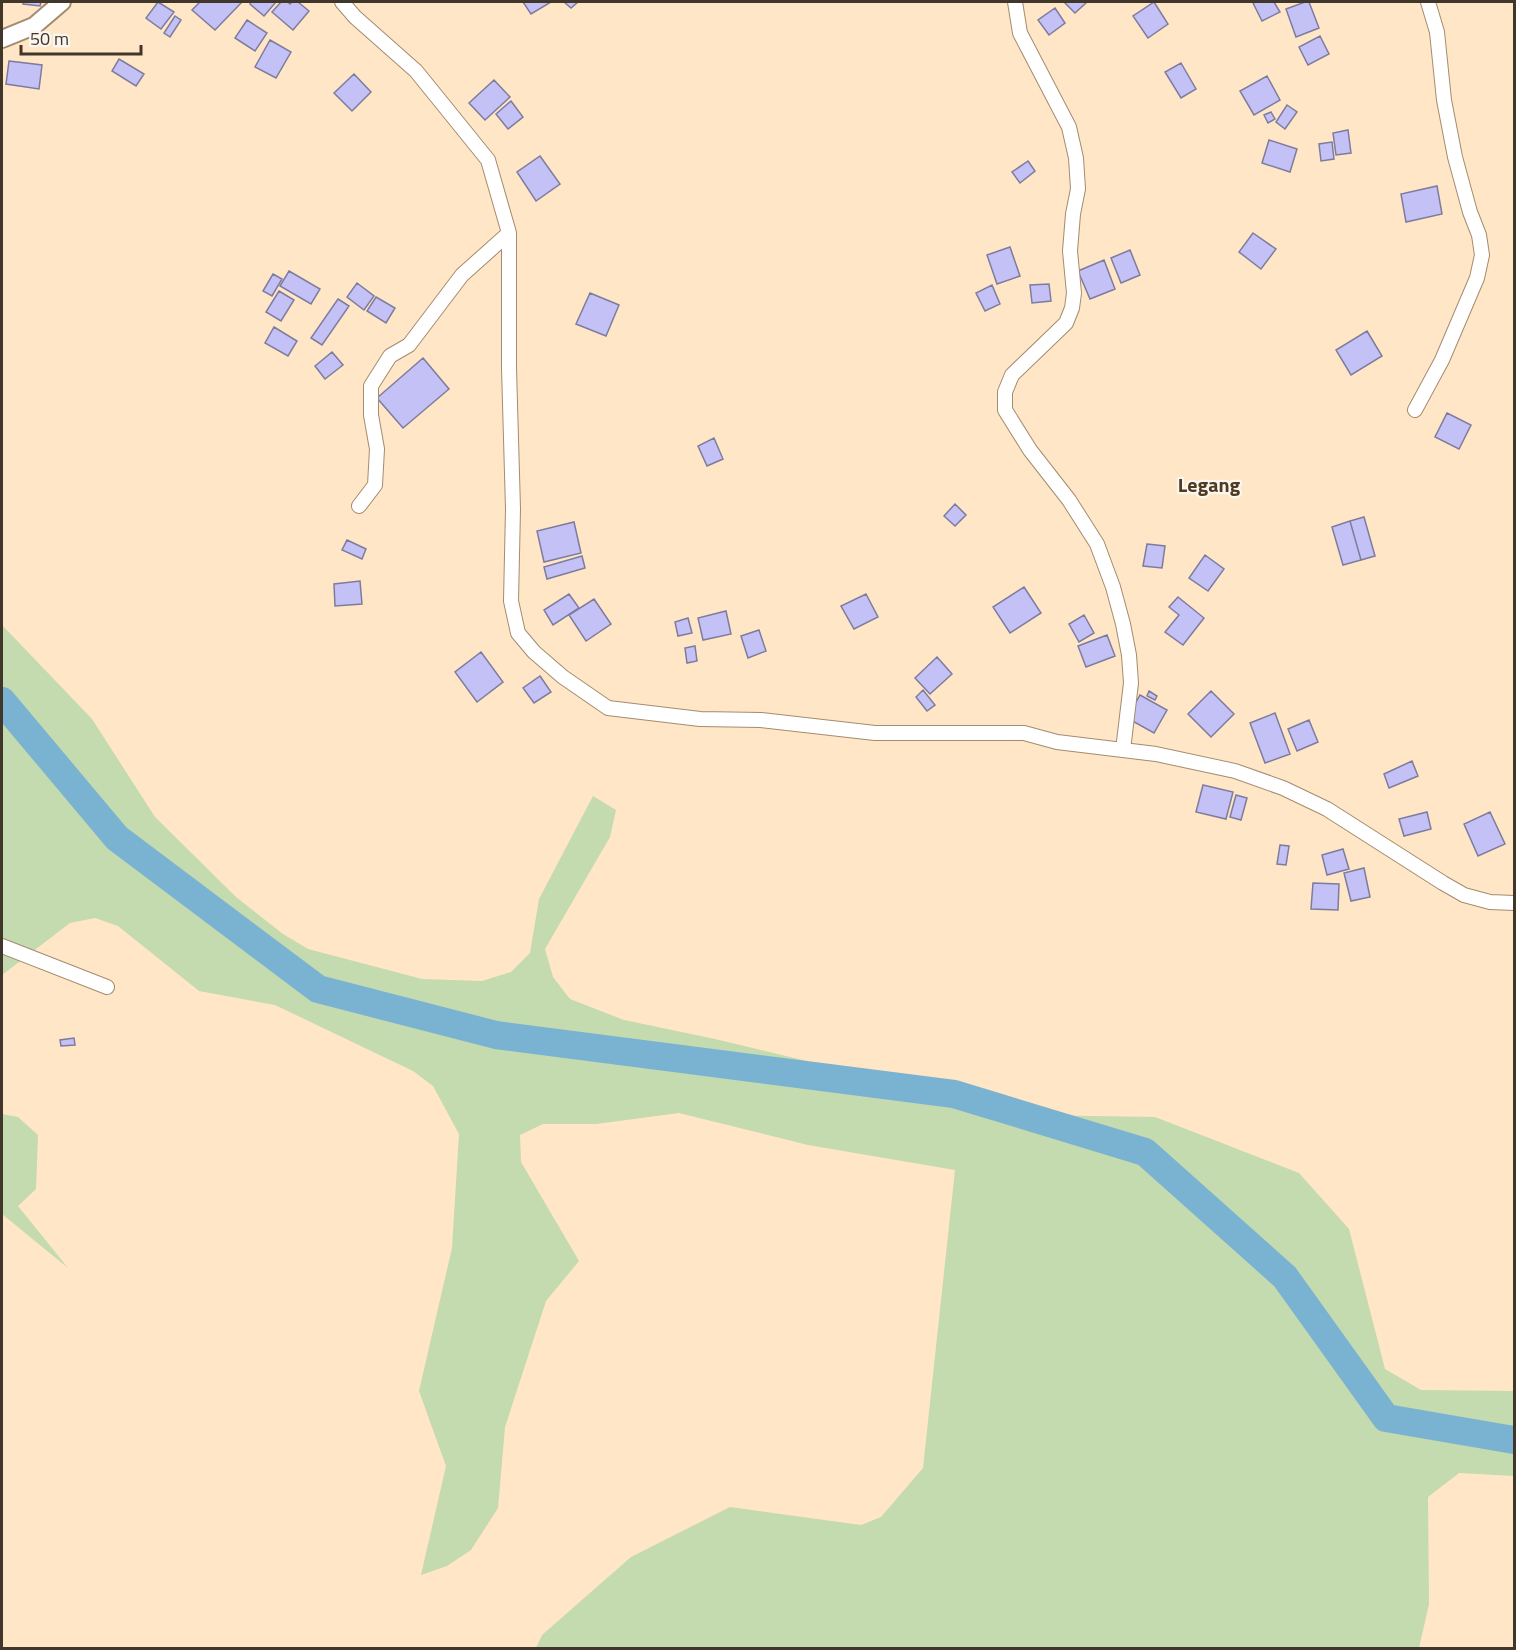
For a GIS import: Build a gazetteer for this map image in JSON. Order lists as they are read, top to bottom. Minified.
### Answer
{"districts":["Legang"],"scale_bar":"50 m"}
